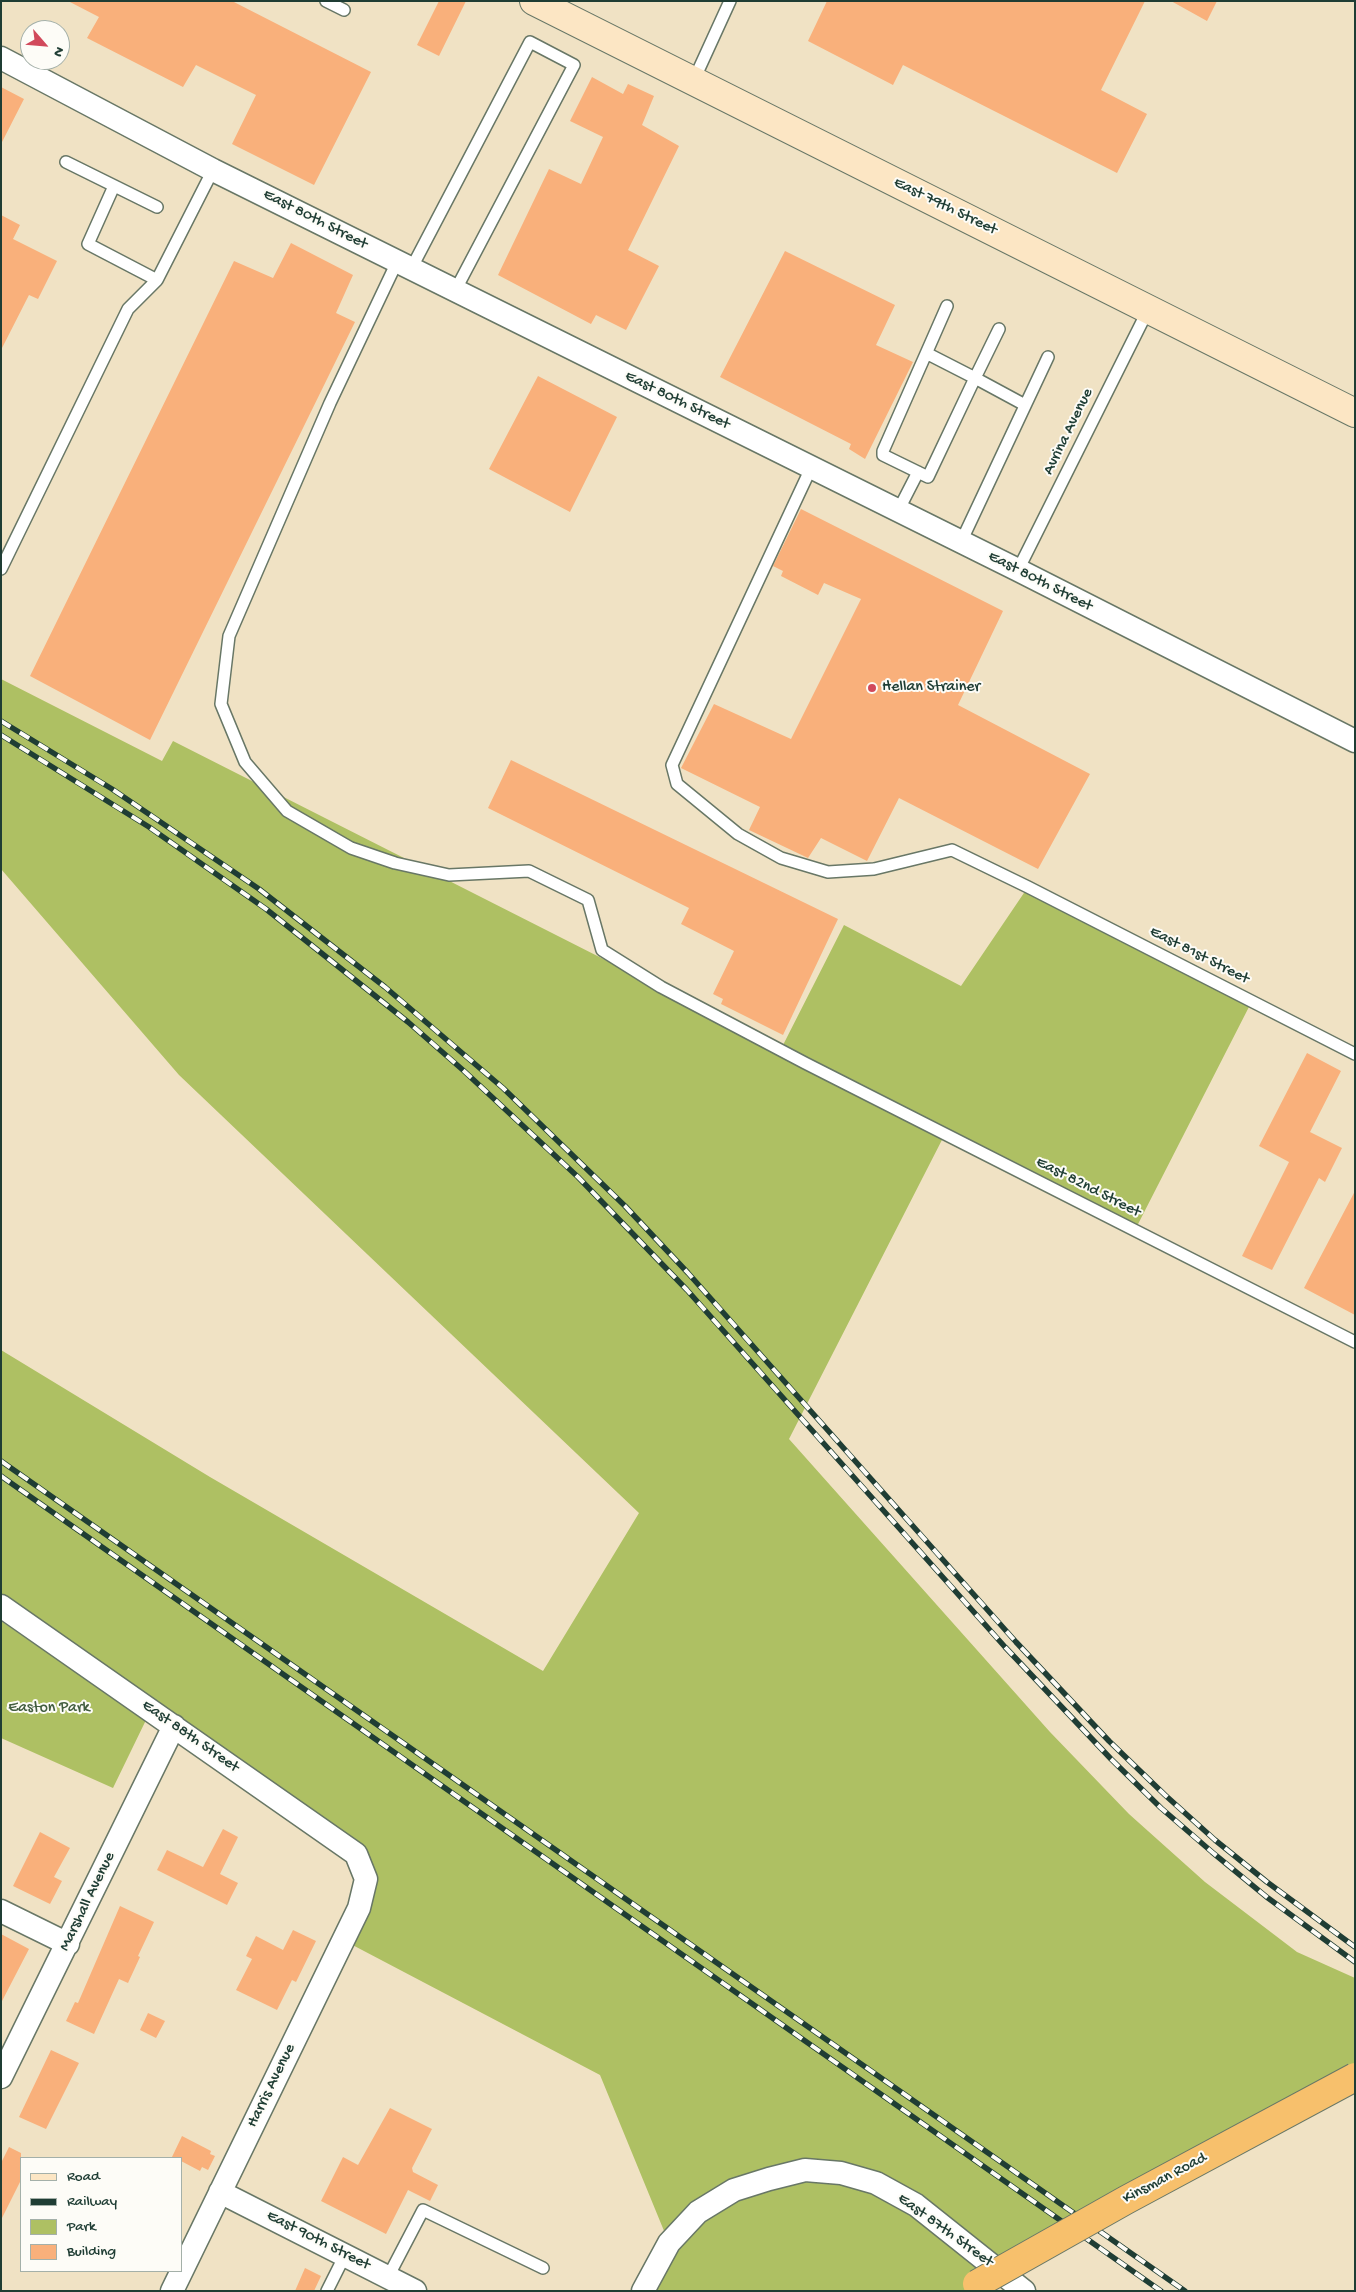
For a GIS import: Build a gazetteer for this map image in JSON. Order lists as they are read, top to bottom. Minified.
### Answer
{"streets":{"main road":["East 79th Street","Kinsman Road"],"street":["East 80th Street","East 88th Street","Marshall Avenue","Harris Avenue","East 87th Street","East 90th Street"],"lane":["Avrina Avenue","East 81st Street","East 82nd Street"]},"crossings":[["East 79th Street","Avrina Avenue"],["East 80th Street","Avrina Avenue"],["East 80th Street","East 81st Street"],["East 80th Street","East 82nd Street"],["East 88th Street","Marshall Avenue"],["East 88th Street","Harris Avenue"],["Harris Avenue","East 90th Street"]],"parks":["Easton Park"],"places":["Hellan Strainer"],"legend":["Road","Railway","Park","Building"],"north":"bottom right"}
